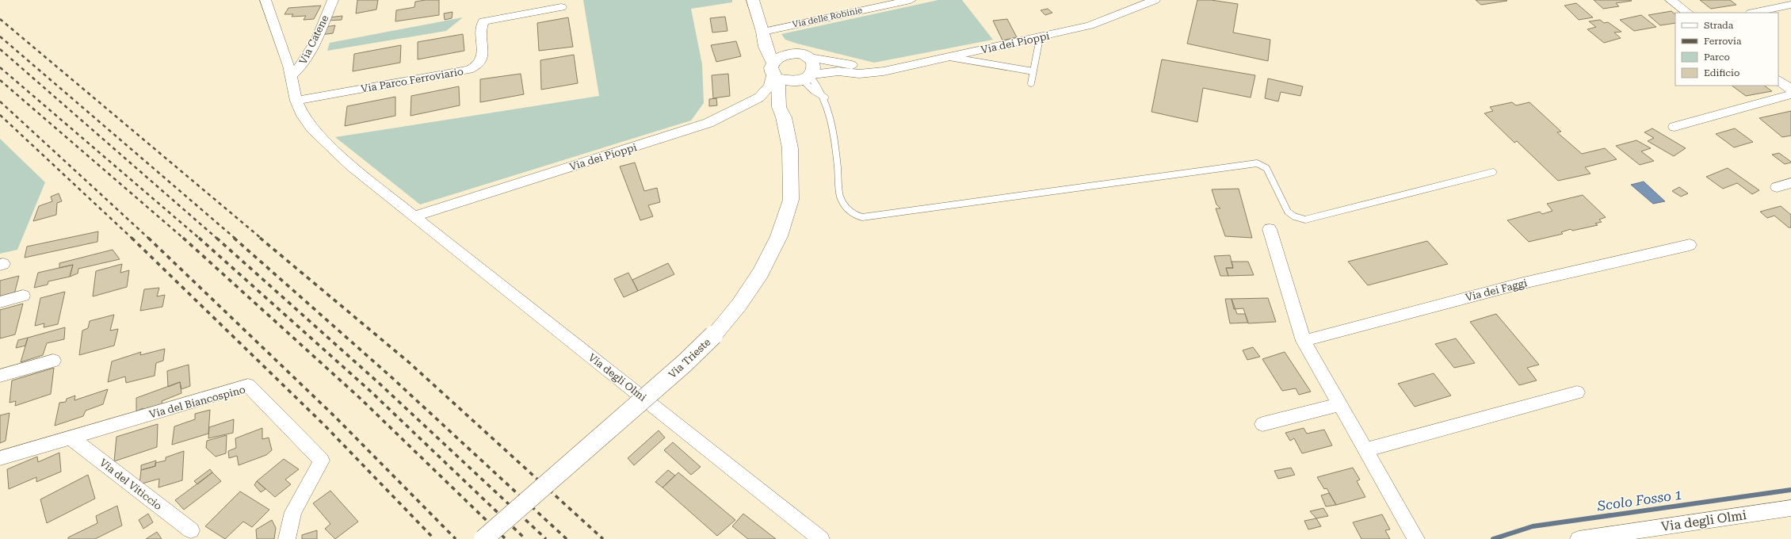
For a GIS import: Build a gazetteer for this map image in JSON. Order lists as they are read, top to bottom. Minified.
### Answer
{"streets":{"street":["Via delle Robinie","Via Catene","Via dei Pioppi","Via Parco Ferroviario","Via dei Faggi","Via Trieste","Via degli Olmi","Via del Biancospino","Via del Viticcio"]},"crossings":[["Via delle Robinie","Via Trieste"],["Via dei Pioppi","Via Trieste"],["Via dei Pioppi","Via degli Olmi"],["Via del Biancospino","Via del Viticcio"]],"water":["Scolo Fosso 1"],"legend":["Strada","Ferrovia","Parco","Edificio"]}
